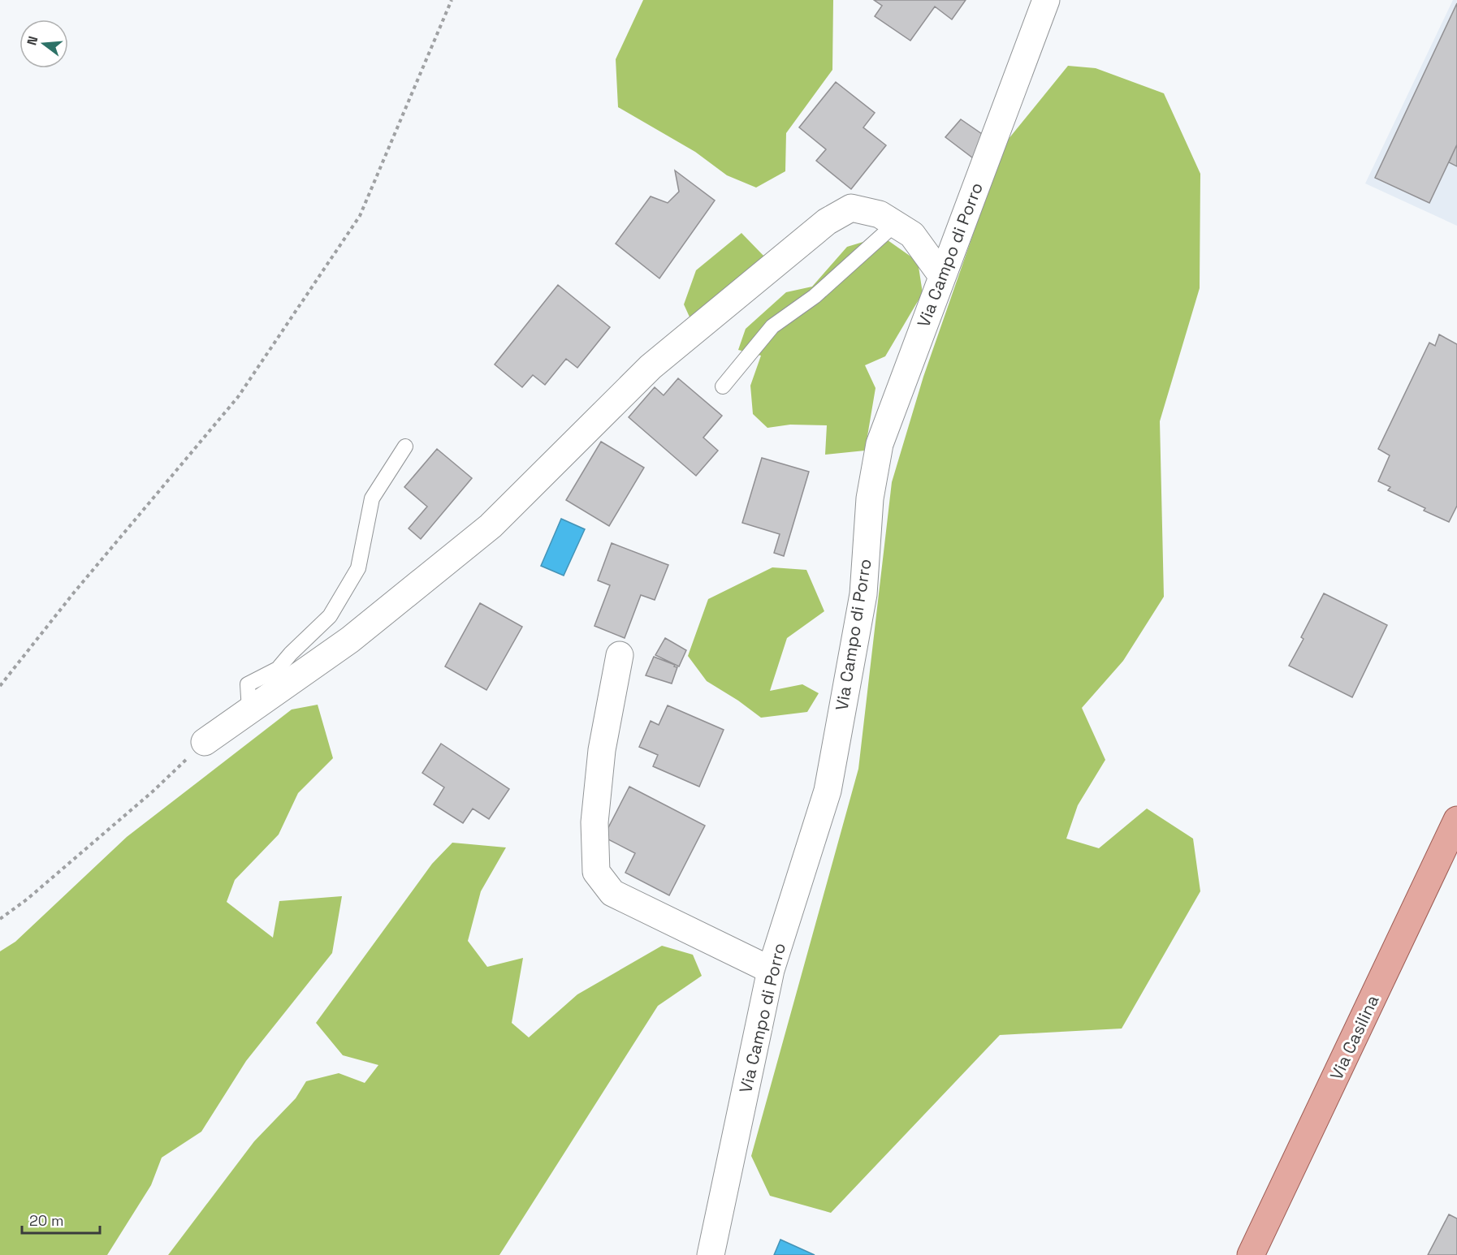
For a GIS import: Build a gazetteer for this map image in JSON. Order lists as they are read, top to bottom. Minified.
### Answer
{"streets":{"main road":["Via Casilina"],"street":["Via Campo di Porro"]},"scale_bar":"20 m","north":"left"}
